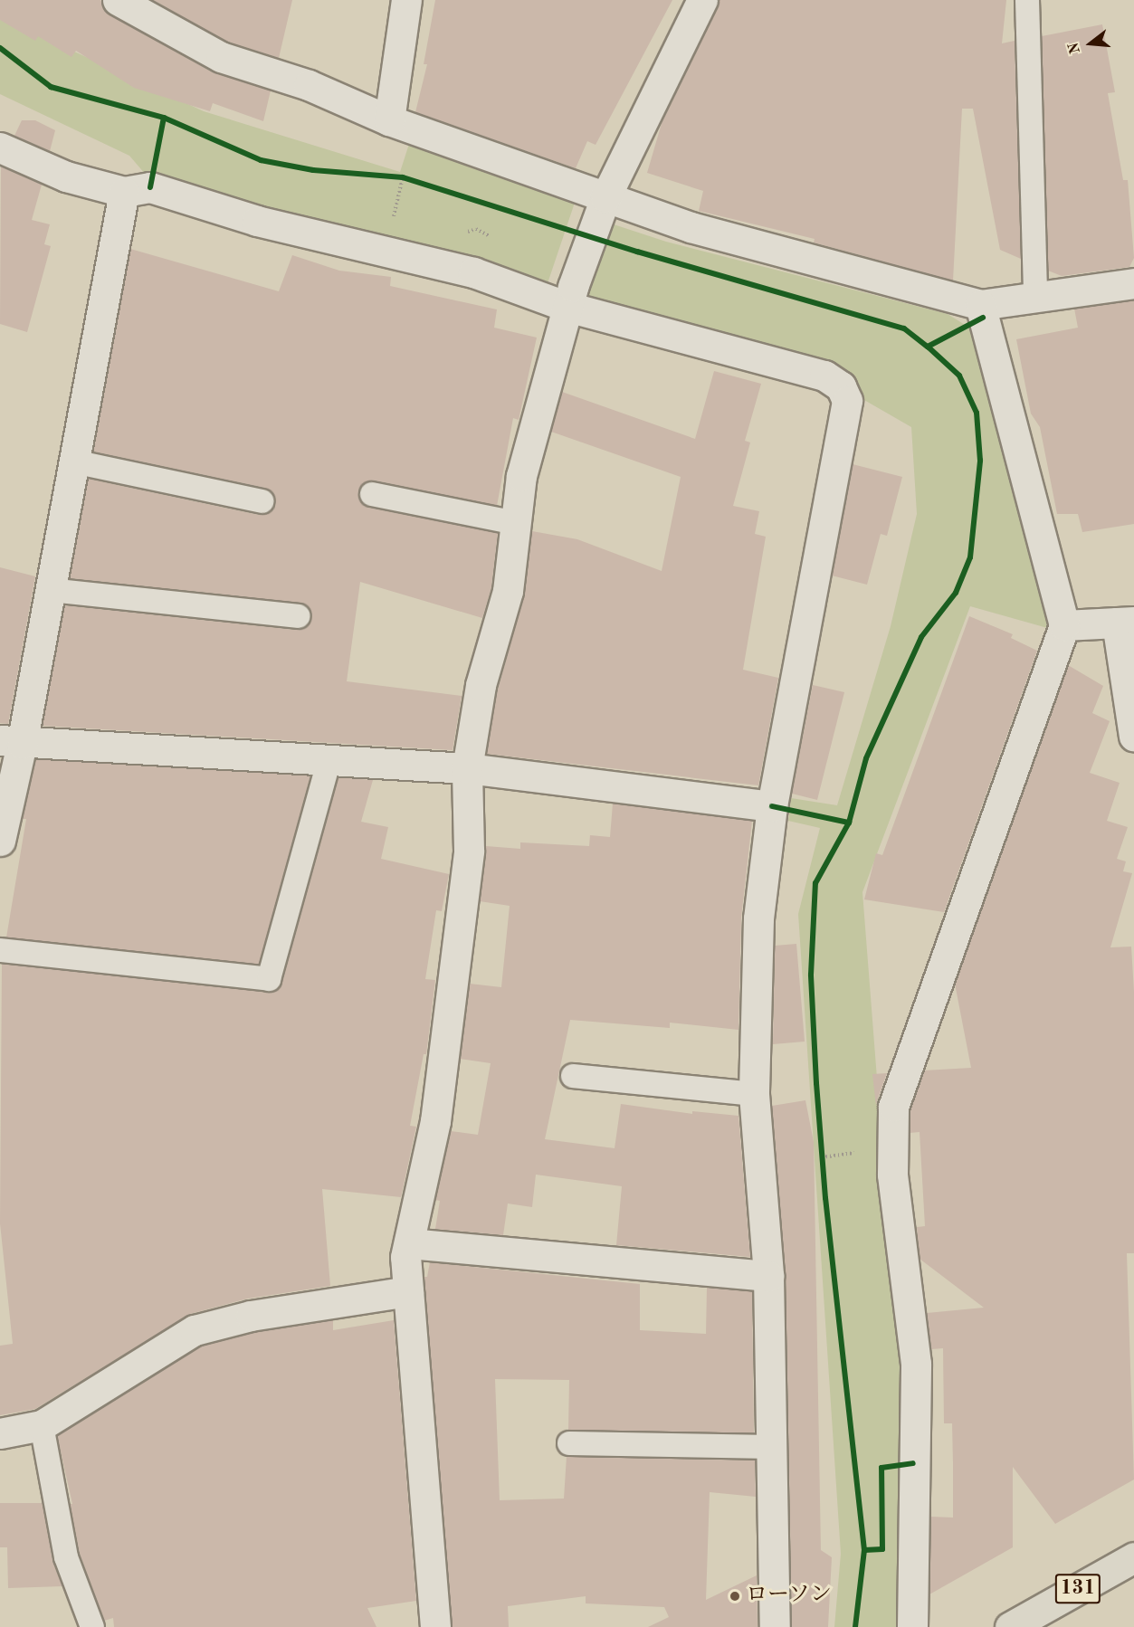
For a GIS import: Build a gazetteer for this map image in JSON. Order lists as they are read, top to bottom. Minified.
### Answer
{"streets":{"highway":["131"]},"places":["ローソン"],"north":"left"}
